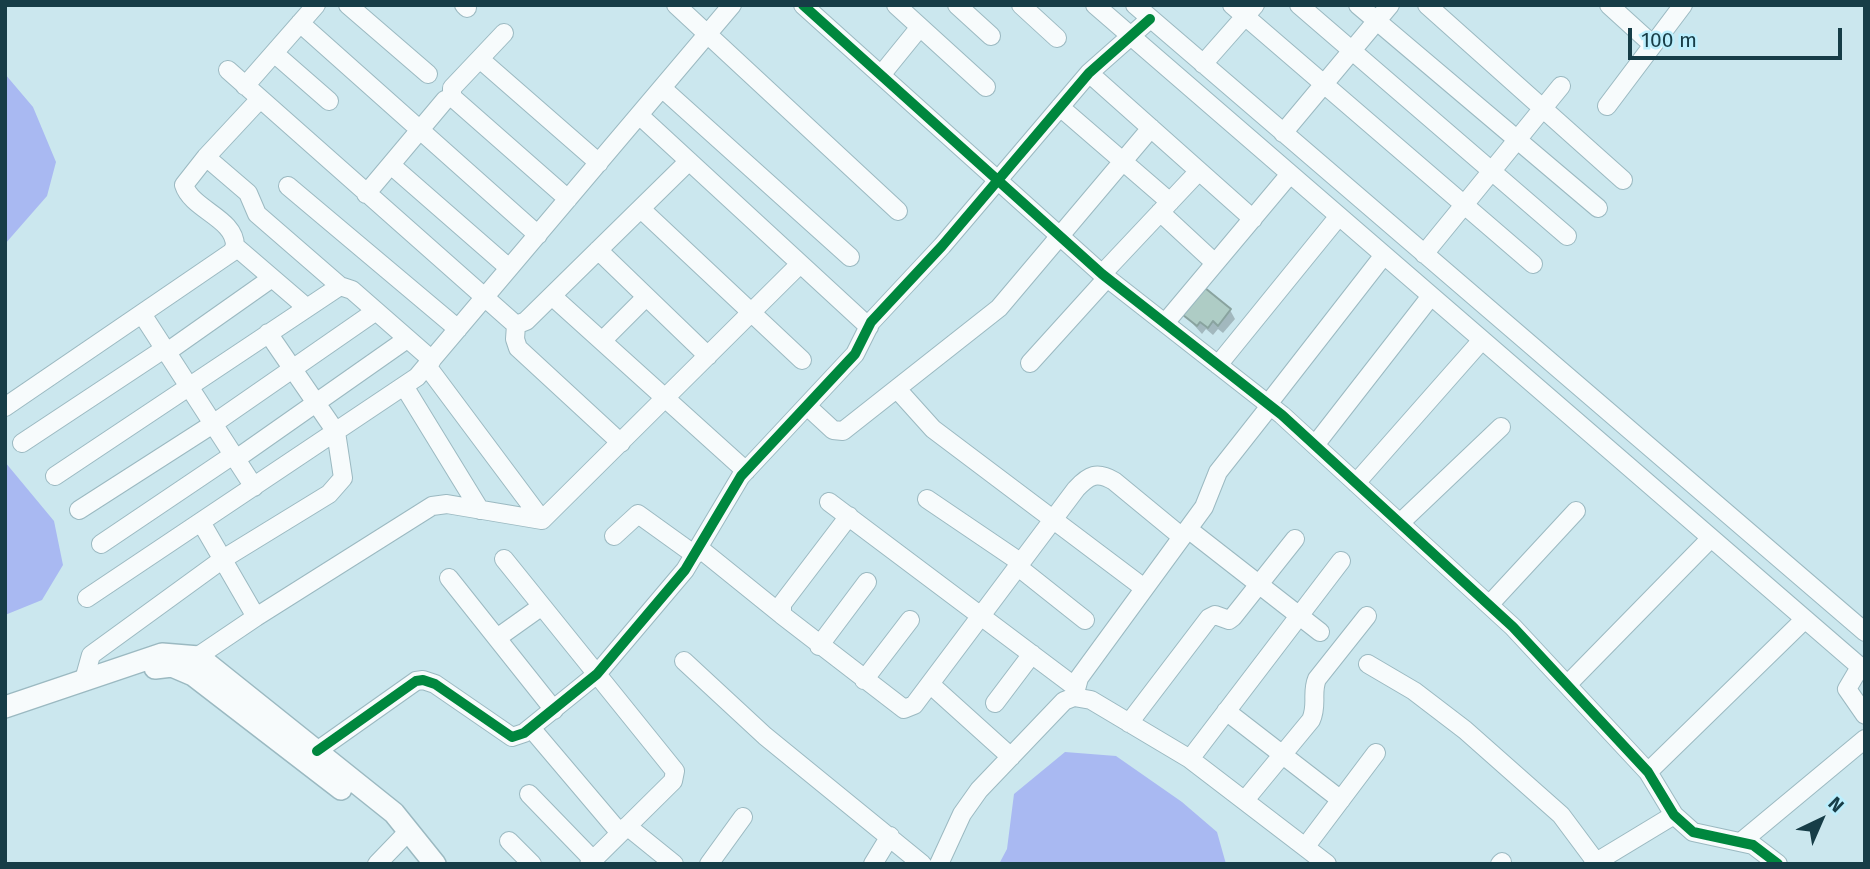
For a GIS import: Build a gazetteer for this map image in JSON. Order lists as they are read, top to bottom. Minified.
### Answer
{"scale_bar":"100 m","north":"top right"}
